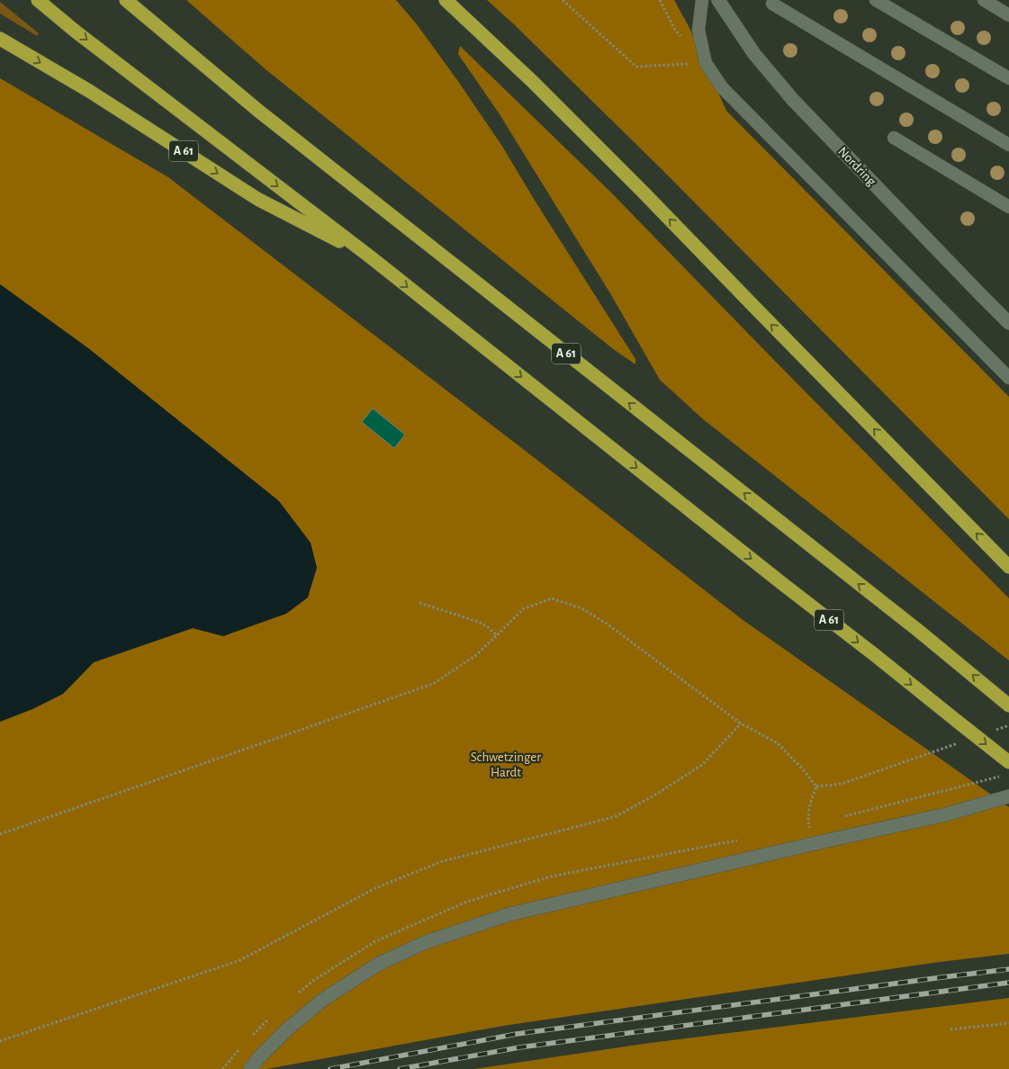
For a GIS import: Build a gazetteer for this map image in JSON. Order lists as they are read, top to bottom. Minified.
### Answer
{"streets":{"highway":["A 61"],"main road":["Nordring"]},"parks":["Schwetzinger Hardt"]}
